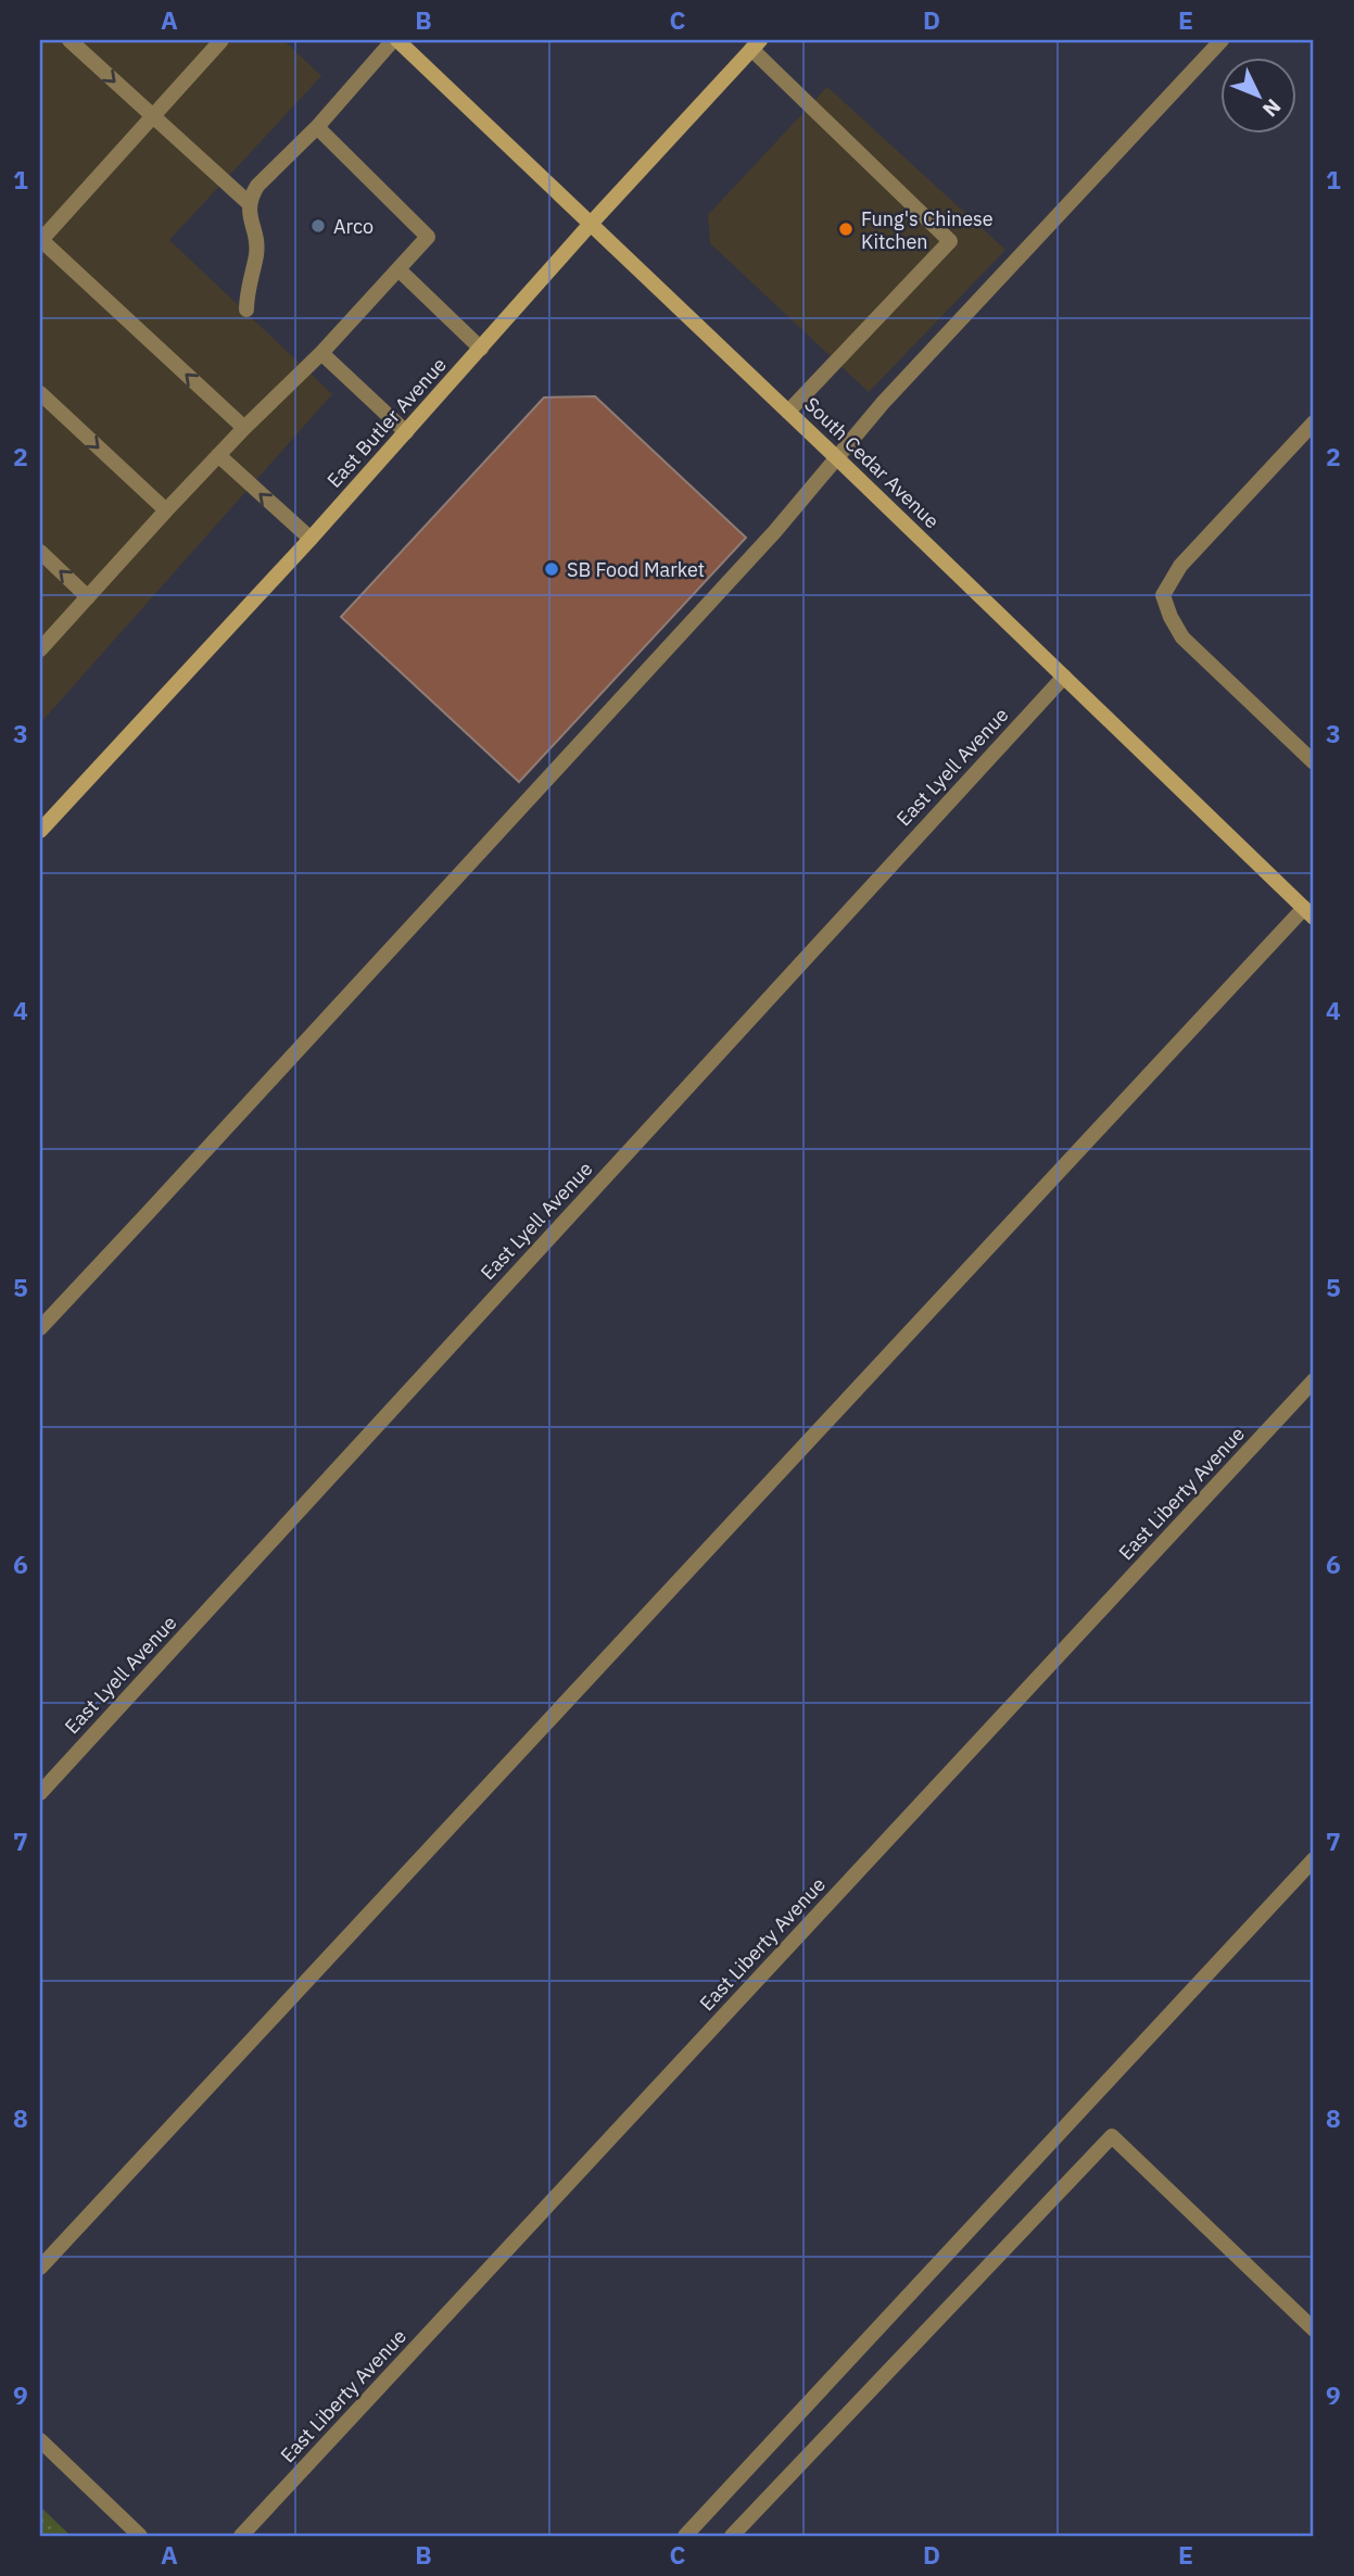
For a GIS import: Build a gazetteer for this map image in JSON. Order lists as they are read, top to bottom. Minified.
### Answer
{"streets":{"main road":["East Butler Avenue","South Cedar Avenue"],"street":["East Lyell Avenue","East Liberty Avenue"]},"crossings":[["East Butler Avenue","South Cedar Avenue"],["South Cedar Avenue","East Lyell Avenue"]],"places":["Arco","Fung's Chinese Kitchen","SB Food Market"],"north":"bottom right","grid":{"columns":["A","B","C","D","E"],"rows":["1","2","3","4","5","6","7","8","9"]}}
